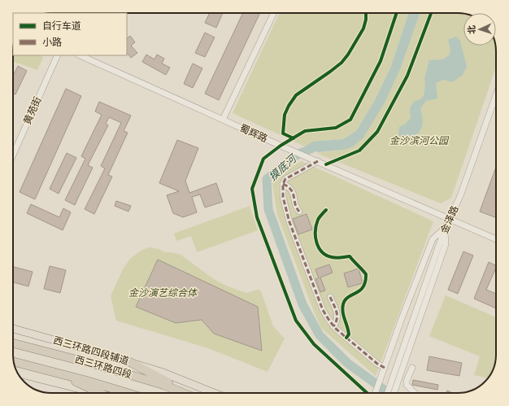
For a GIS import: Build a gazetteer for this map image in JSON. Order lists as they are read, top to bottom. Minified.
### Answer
{"streets":{"highway":["西三环路四段"],"main road":["西三环路四段辅道"],"street":["黄苑街","蜀辉路","金泽路"]},"crossings":[["蜀辉路","金泽路"]],"water":["摸底河"],"parks":["金沙滨河公园","金沙演艺综合体"],"legend":["自行车道","小路"],"north":"left"}
